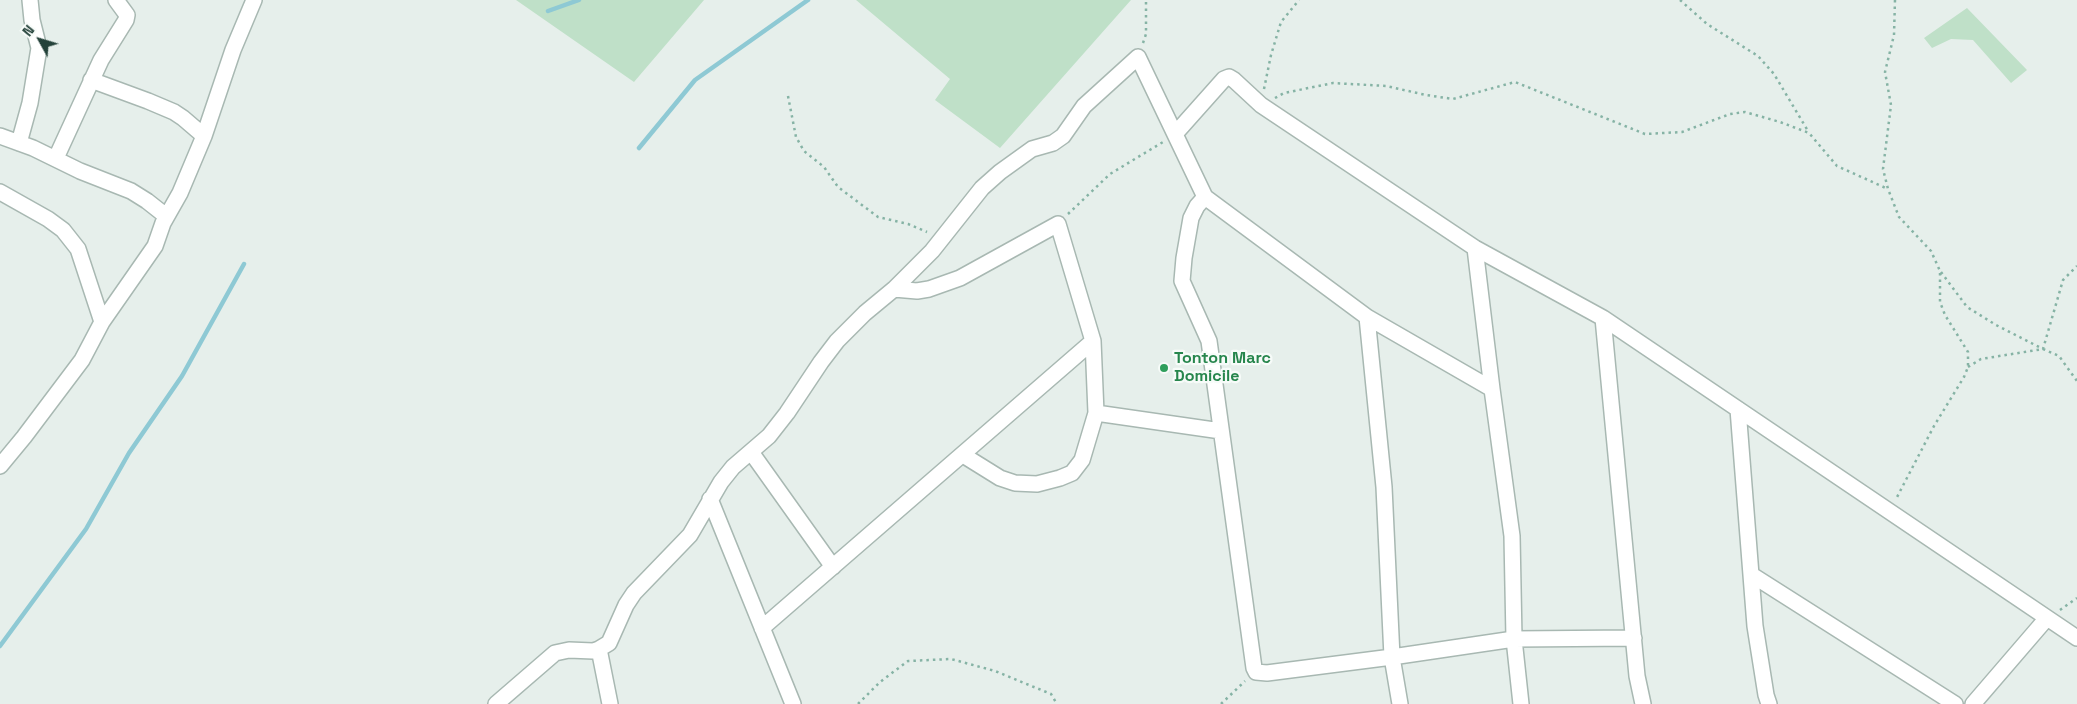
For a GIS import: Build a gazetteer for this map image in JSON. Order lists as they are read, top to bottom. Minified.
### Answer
{"places":["Tonton Marc Domicile"],"north":"top left"}
